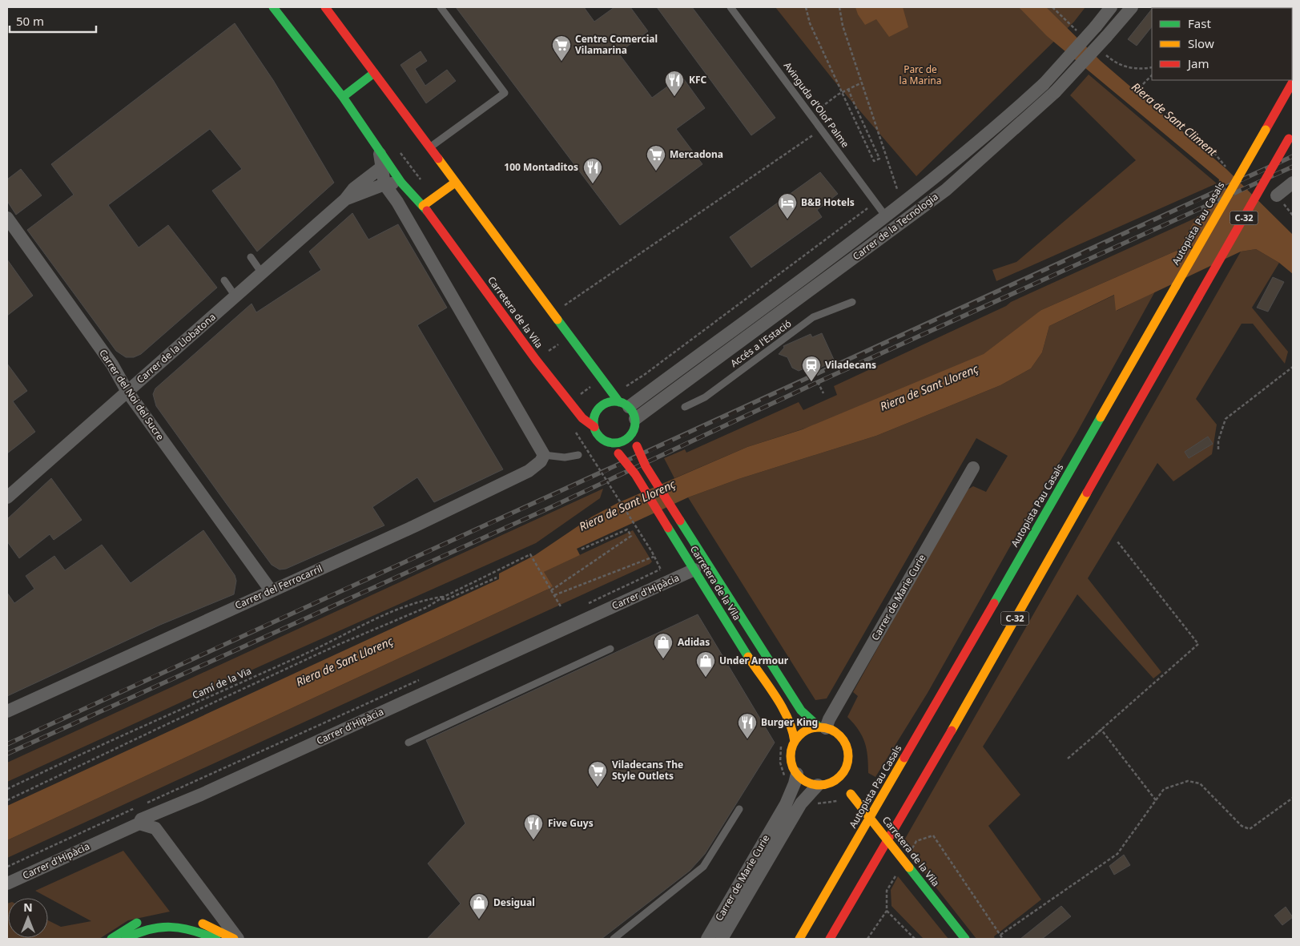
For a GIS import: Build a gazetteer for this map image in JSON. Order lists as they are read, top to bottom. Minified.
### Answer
{"streets":{"main road":["C-32","Autopista Pau Casals","Carretera de la Vila"],"street":["Carrer de la Tecnologia","Carrer de la Llobatona","Carrer del Noi del Sucre","Carrer del Ferrocarril","Carrer d'Hipàcia","Carrer de Marie Curie"],"lane":["Avinguda d'Olof Palme","Accés a l'Estació"],"path":["Camí de la Via"]},"crossings":[["Avinguda d'Olof Palme","Carrer de la Tecnologia"],["Carrer de la Tecnologia","Carretera de la Vila"],["Carretera de la Vila","Carrer de la Llobatona"],["Carretera de la Vila","Carrer d'Hipàcia"],["Carretera de la Vila","Carrer de Marie Curie"],["Carrer de la Llobatona","Carrer del Noi del Sucre"],["Carrer del Noi del Sucre","Carrer del Ferrocarril"]],"water":["Riera de Sant Climent","Riera de Sant Llorenç"],"parks":["Parc de la Marina"],"places":{"supermarket":["Centre Comercial Vilamarina","Mercadona","Viladecans The Style Outlets"],"restaurant":["KFC","100 Montaditos","Burger King","Five Guys"],"hotel":["B&B Hotels"],"station":["Viladecans"],"shop":["Adidas","Under Armour","Desigual"]},"legend":["Fast","Slow","Jam"],"scale_bar":"50 m","north":"top"}
